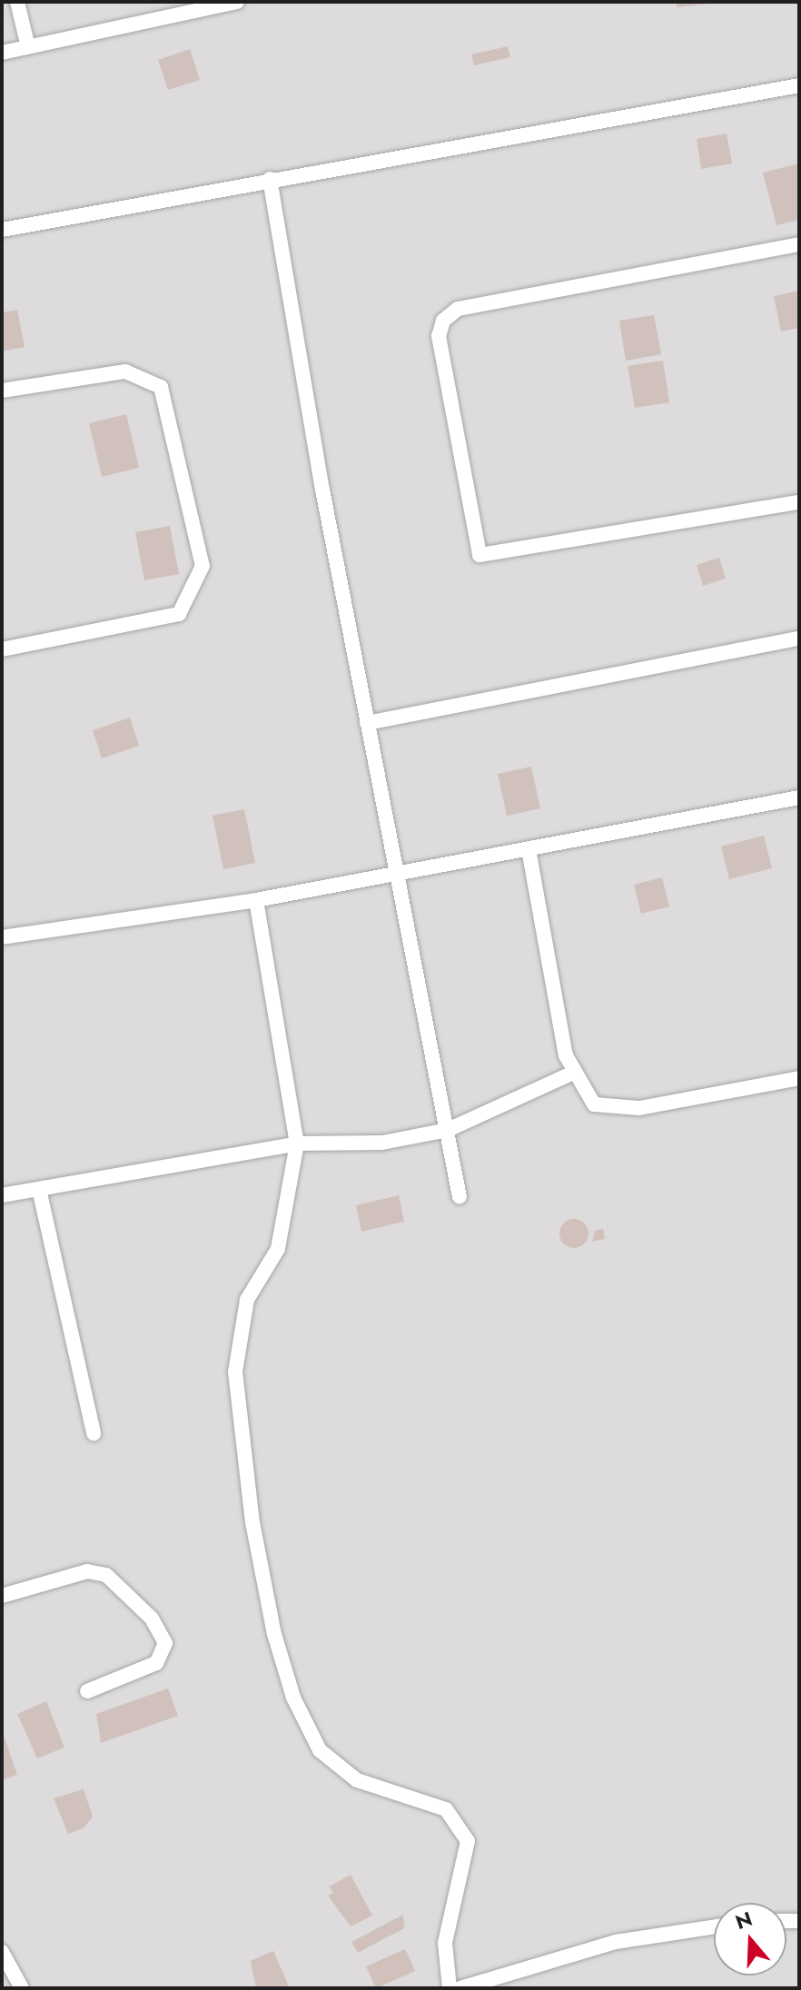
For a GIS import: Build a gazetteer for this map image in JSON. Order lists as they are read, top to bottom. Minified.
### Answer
{"north":"top"}
